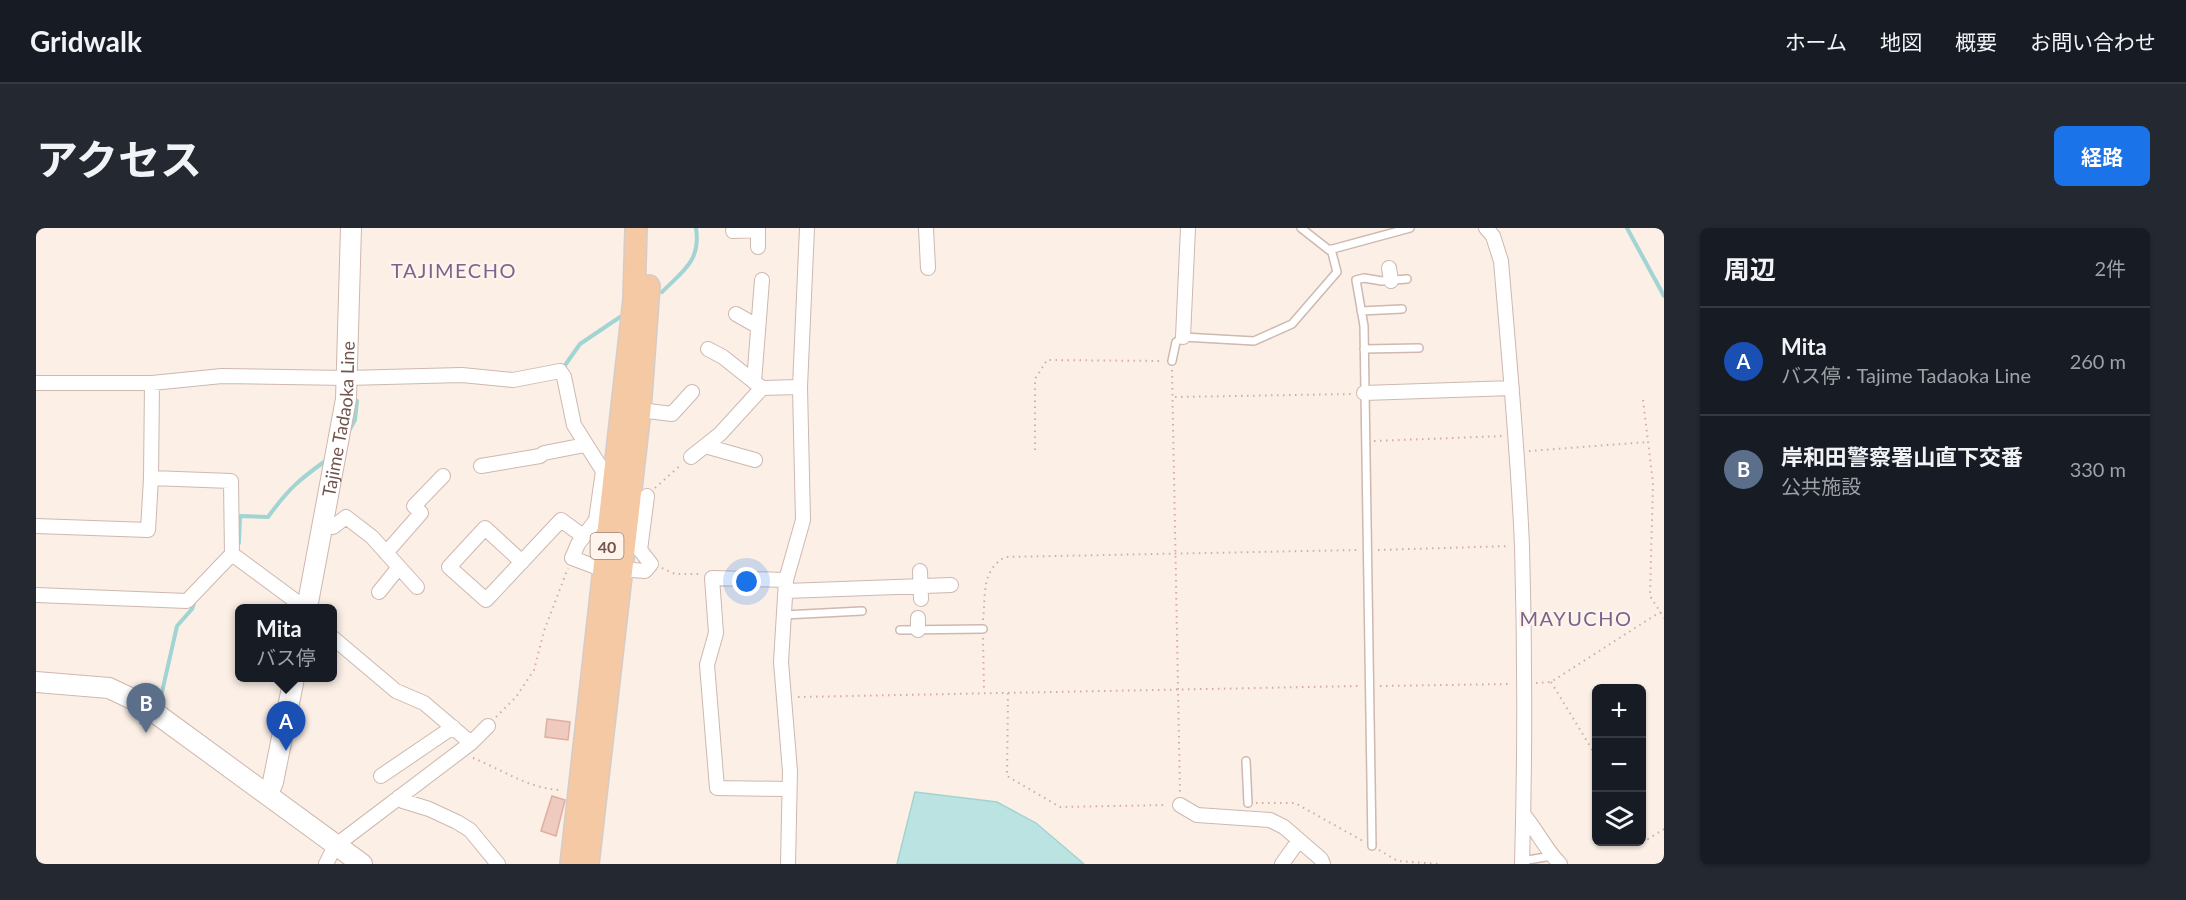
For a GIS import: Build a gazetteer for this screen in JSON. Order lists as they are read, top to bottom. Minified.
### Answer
{"streets":{"main road":["Tajime Tadaoka Line","40"]},"districts":["TAJIMECHO","MAYUCHO"],"page":{"header":"Gridwalk","nav":["ホーム","地図","概要","お問い合わせ"],"title":"アクセス","buttons":"経路","heading":["周辺","2件"],"list":[{"mark":"A","name":"Mita","note":"バス停 · Tajime Tadaoka Line","value":"260 m"},{"mark":"B","name":"岸和田警察署山直下交番","note":"公共施設","value":"330 m"}],"popup":["Mita","バス停"],"pins":["B","A"],"map_buttons":["+","−"]}}
